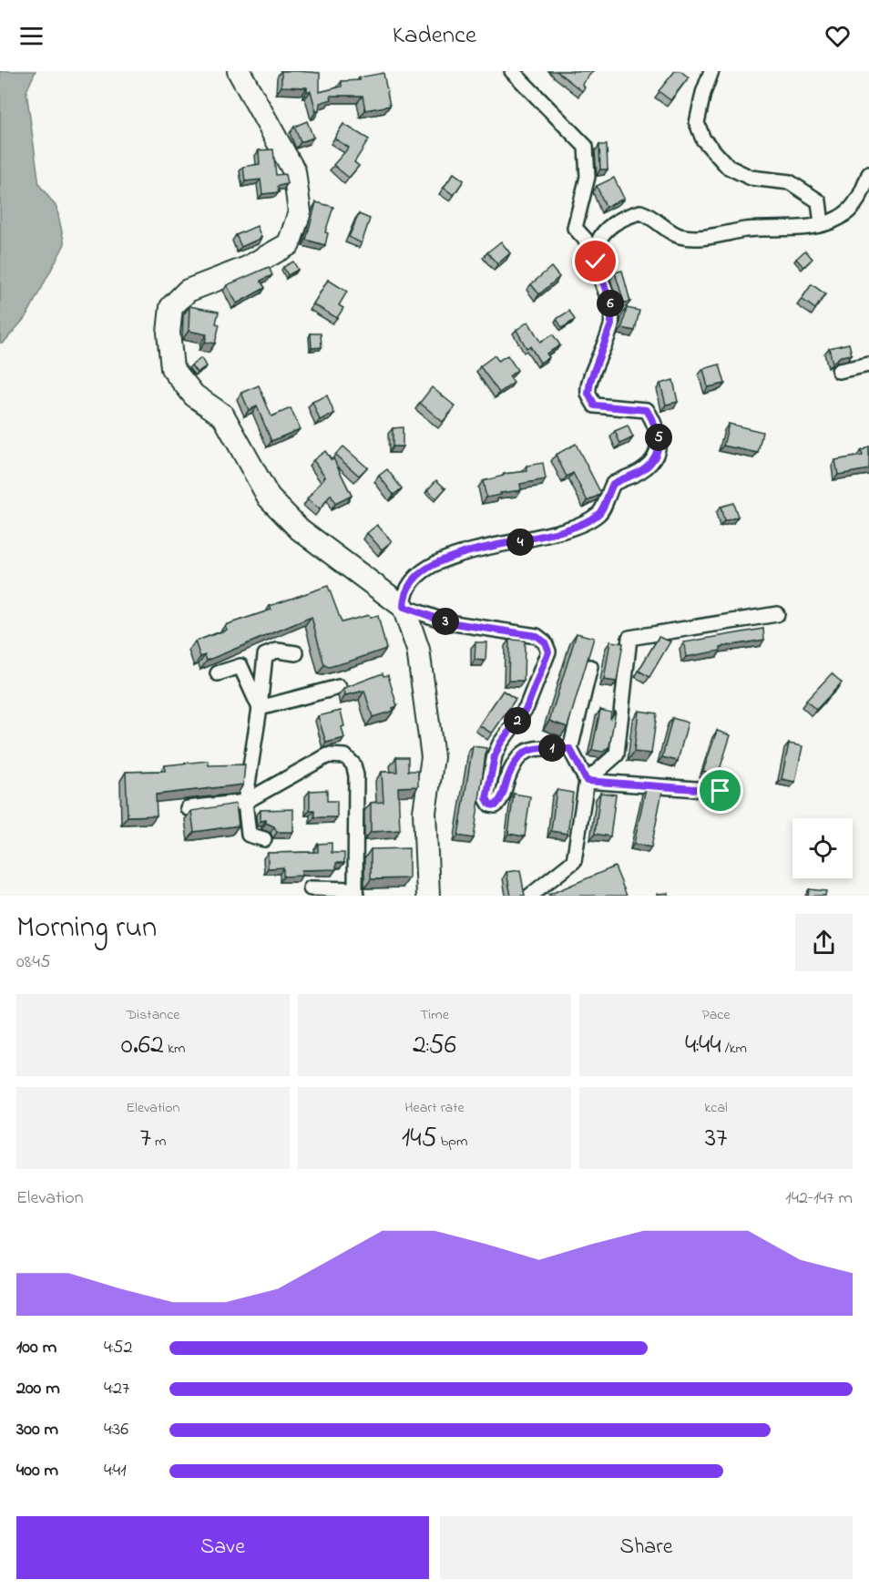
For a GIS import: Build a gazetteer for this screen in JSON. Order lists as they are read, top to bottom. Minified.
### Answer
{"page":{"header":"Kadence","pins":["6","5","4","3","2","1"],"heading":["Morning run","08:45"],"stats":[["Distance","0.62 km"],["Time","2:56"],["Pace","4:44 /km"],["Elevation","7 m"],["Heart rate","145 bpm"],["kcal","37"]],"chart":["Elevation","142–147 m"],"list":[{"name":"100 m","note":"4:52"},{"name":"200 m","note":"4:27"},{"name":"300 m","note":"4:36"},{"name":"400 m","note":"4:41"}],"buttons":["Save","Share"]}}
